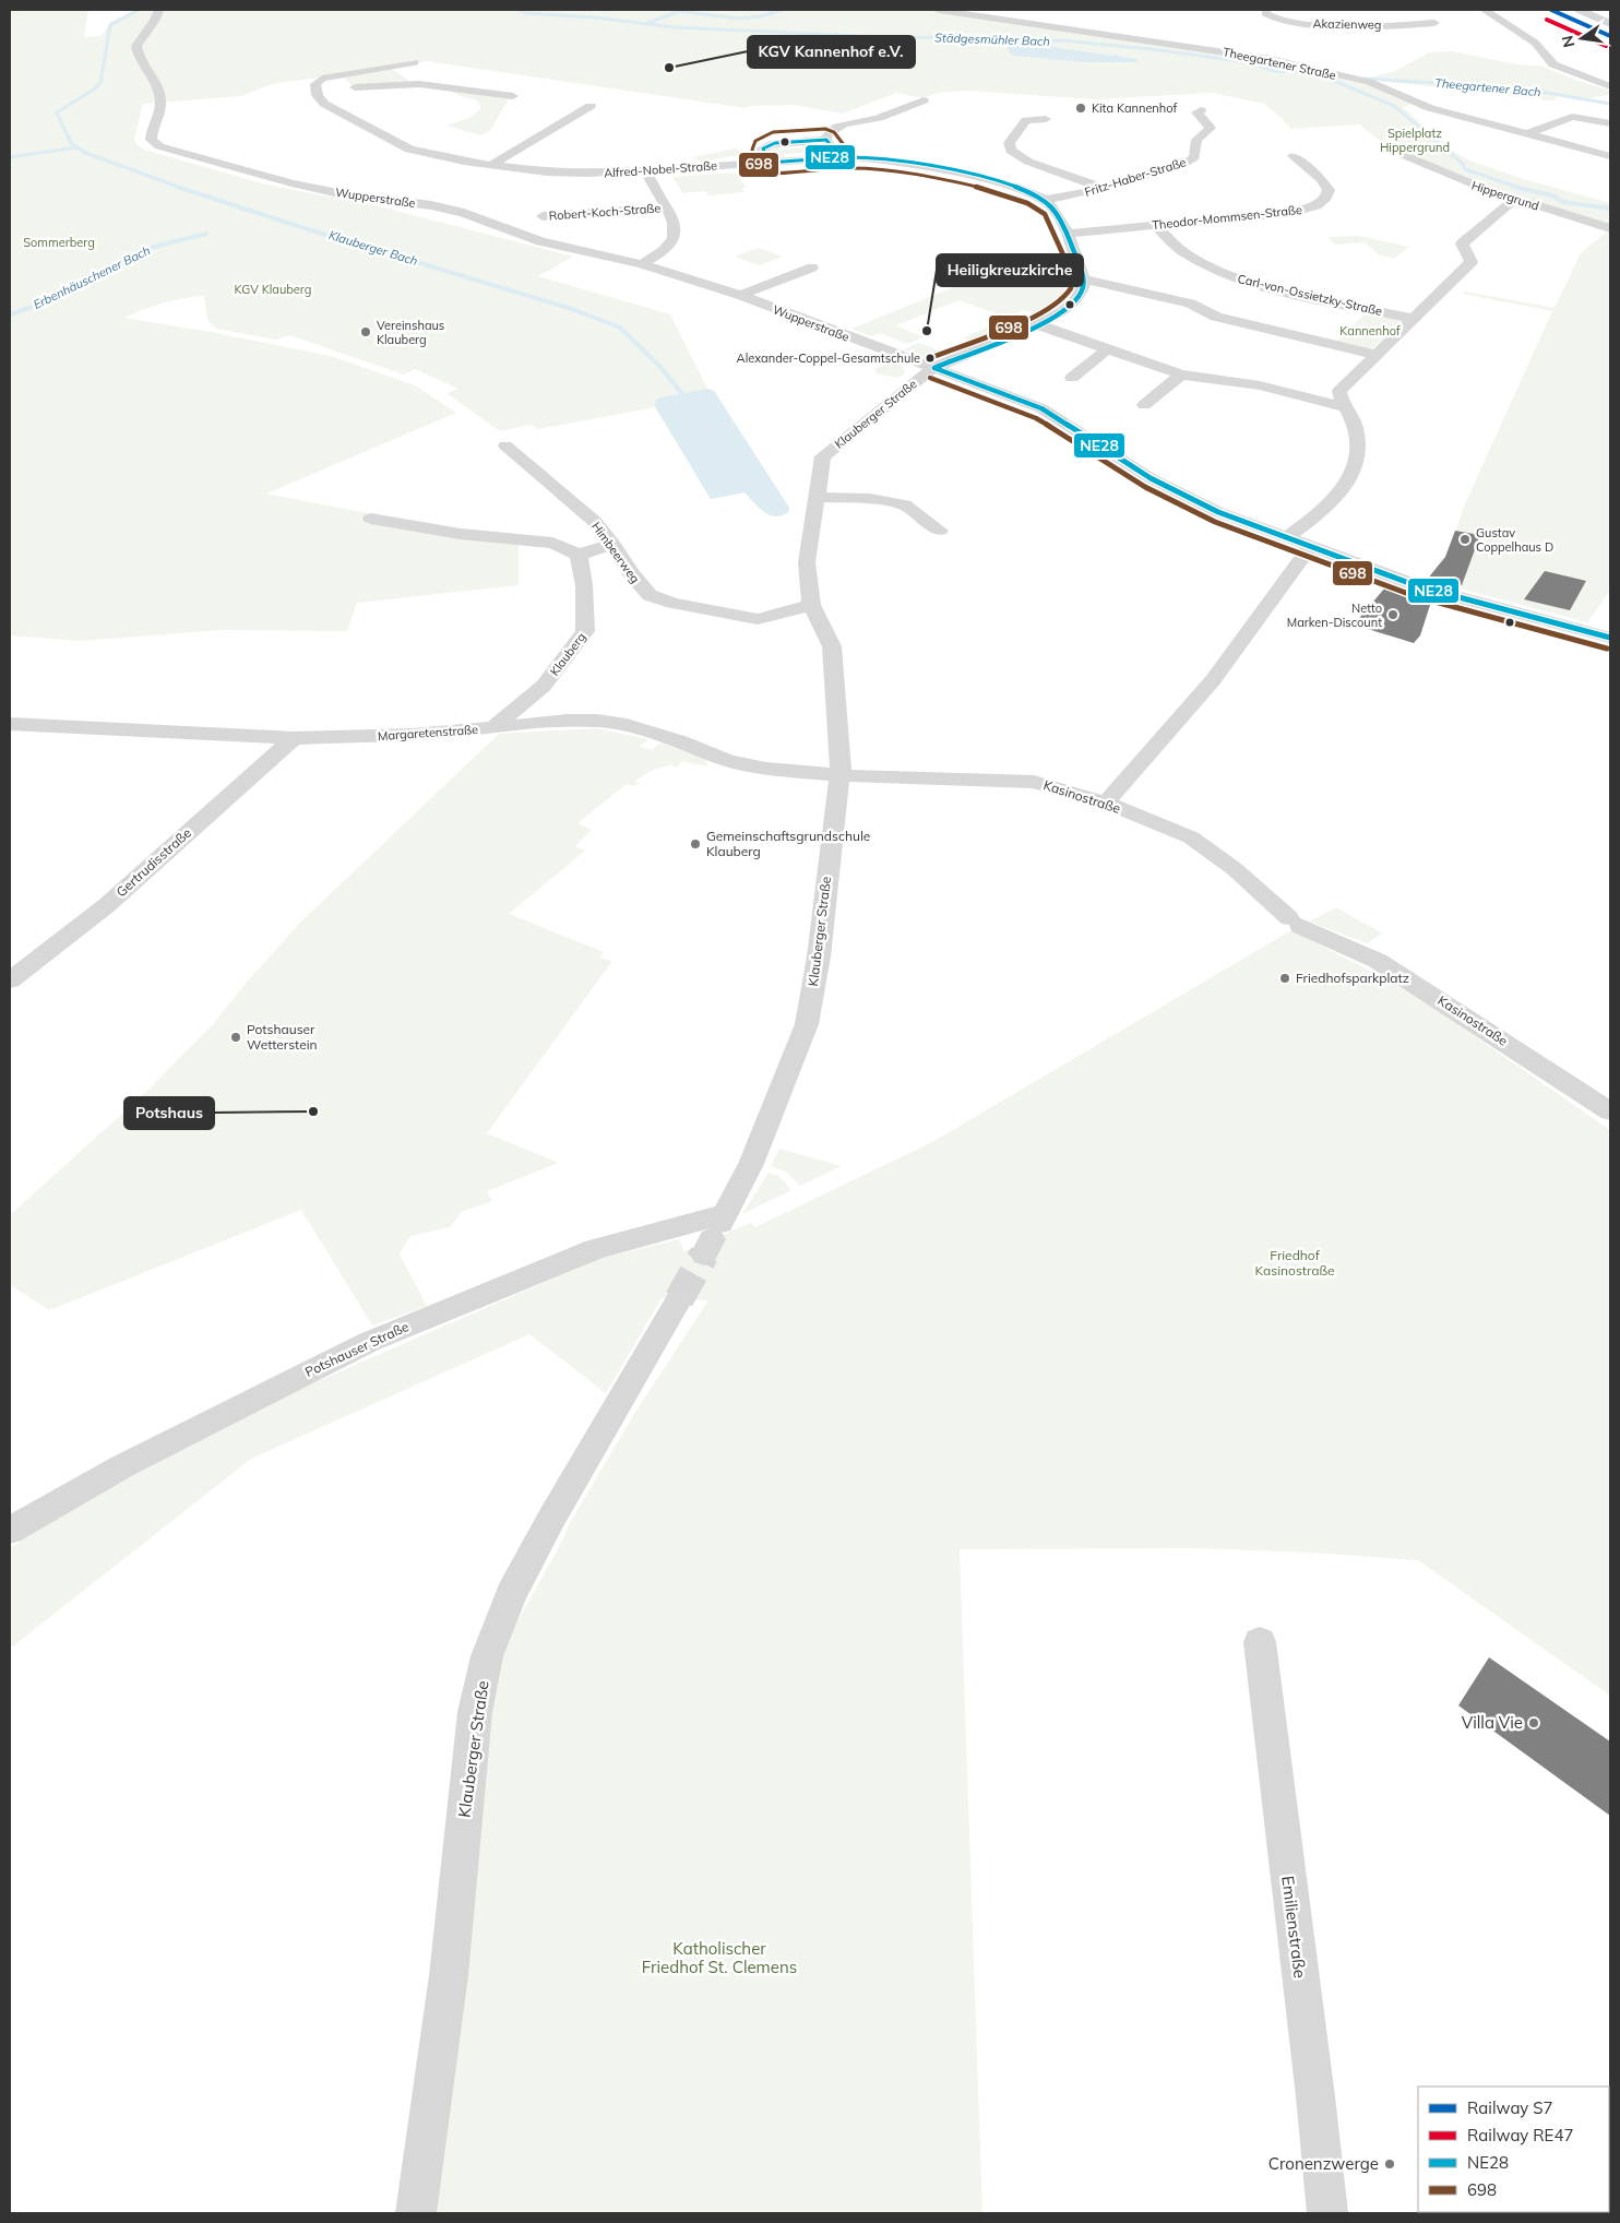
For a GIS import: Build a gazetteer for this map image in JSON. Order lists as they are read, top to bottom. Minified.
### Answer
{"streets":{"street":["Akazienweg","Theegartener Straße","Alfred-Nobel-Straße","Fritz-Haber-Straße","Hippergrund","Wupperstraße","Robert-Koch-Straße","Theodor-Mommsen-Straße","Carl-von-Ossietzky-Straße","Klauberger Straße","Himbeerweg","Klauberg","Margaretenstraße","Kasinostraße","Gertrudisstraße","Potshauser Straße","Emilienstraße"]},"crossings":[["Alfred-Nobel-Straße","Fritz-Haber-Straße"],["Alfred-Nobel-Straße","Robert-Koch-Straße"],["Wupperstraße","Robert-Koch-Straße"],["Wupperstraße","Klauberger Straße"],["Theodor-Mommsen-Straße","Carl-von-Ossietzky-Straße"],["Klauberger Straße","Himbeerweg"],["Klauberger Straße","Margaretenstraße"],["Klauberger Straße","Kasinostraße"],["Klauberger Straße","Potshauser Straße"],["Klauberg","Margaretenstraße"],["Margaretenstraße","Kasinostraße"],["Margaretenstraße","Gertrudisstraße"]],"water":["Städgesmühler Bach","Theegartener Bach","Klauberger Bach","Erbenhäuschener Bach"],"parks":["Spielplatz Hippergrund","Sommerberg","KGV Klauberg","Kannenhof","Friedhof Kasinostraße","Katholischer Friedhof St. Clemens"],"places":["KGV Kannenhof e.V.","Kita Kannenhof","Heiligkreuzkirche","Vereinshaus Klauberg","Alexander-Coppel-Gesamtschule","Gustav Coppelhaus D","Netto Marken-Discount","Gemeinschaftsgrundschule Klauberg","Friedhofsparkplatz","Potshauser Wetterstein","Potshaus","Villa Vie","Cronenzwerge"],"lines":["rail line S7","rail line RE47","transit line 698","transit line NE28"],"legend":["Railway S7","Railway RE47","NE28","698"],"north":"left"}
